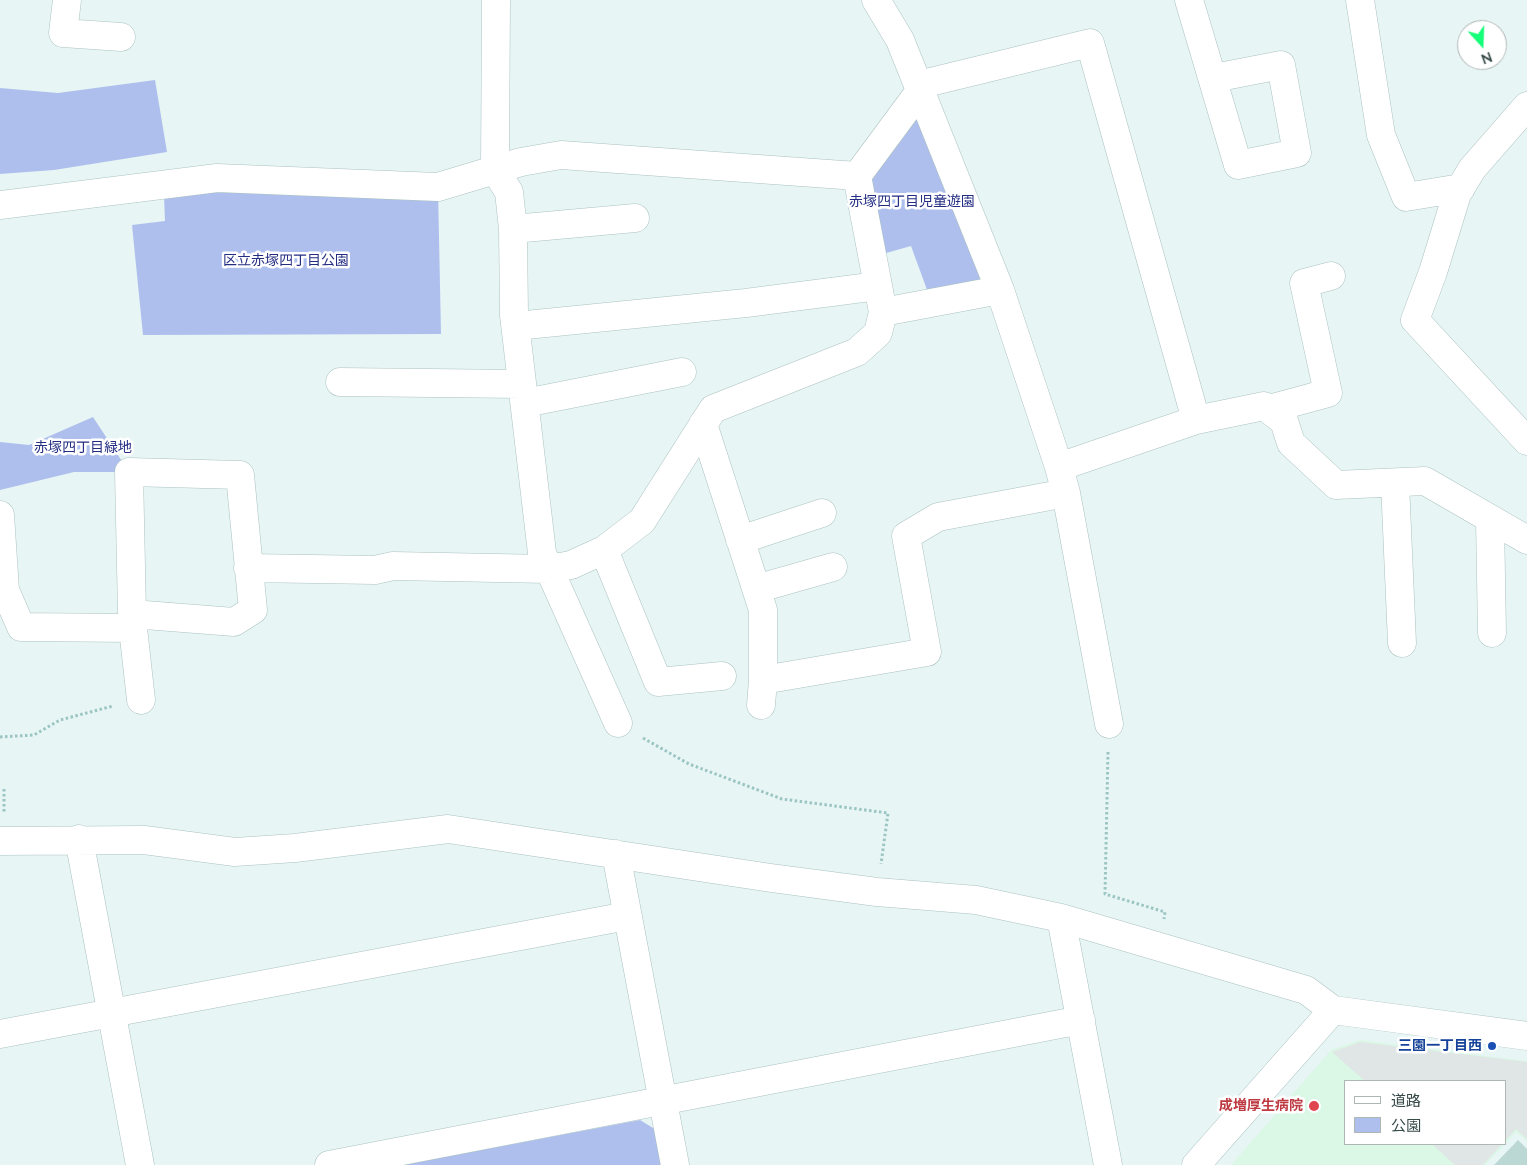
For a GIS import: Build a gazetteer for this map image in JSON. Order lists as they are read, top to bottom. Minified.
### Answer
{"parks":["赤塚四丁目児童遊園","区立赤塚四丁目公園","赤塚四丁目緑地"],"places":["三園一丁目西","成増厚生病院"],"legend":["道路","公園"],"north":"bottom"}
